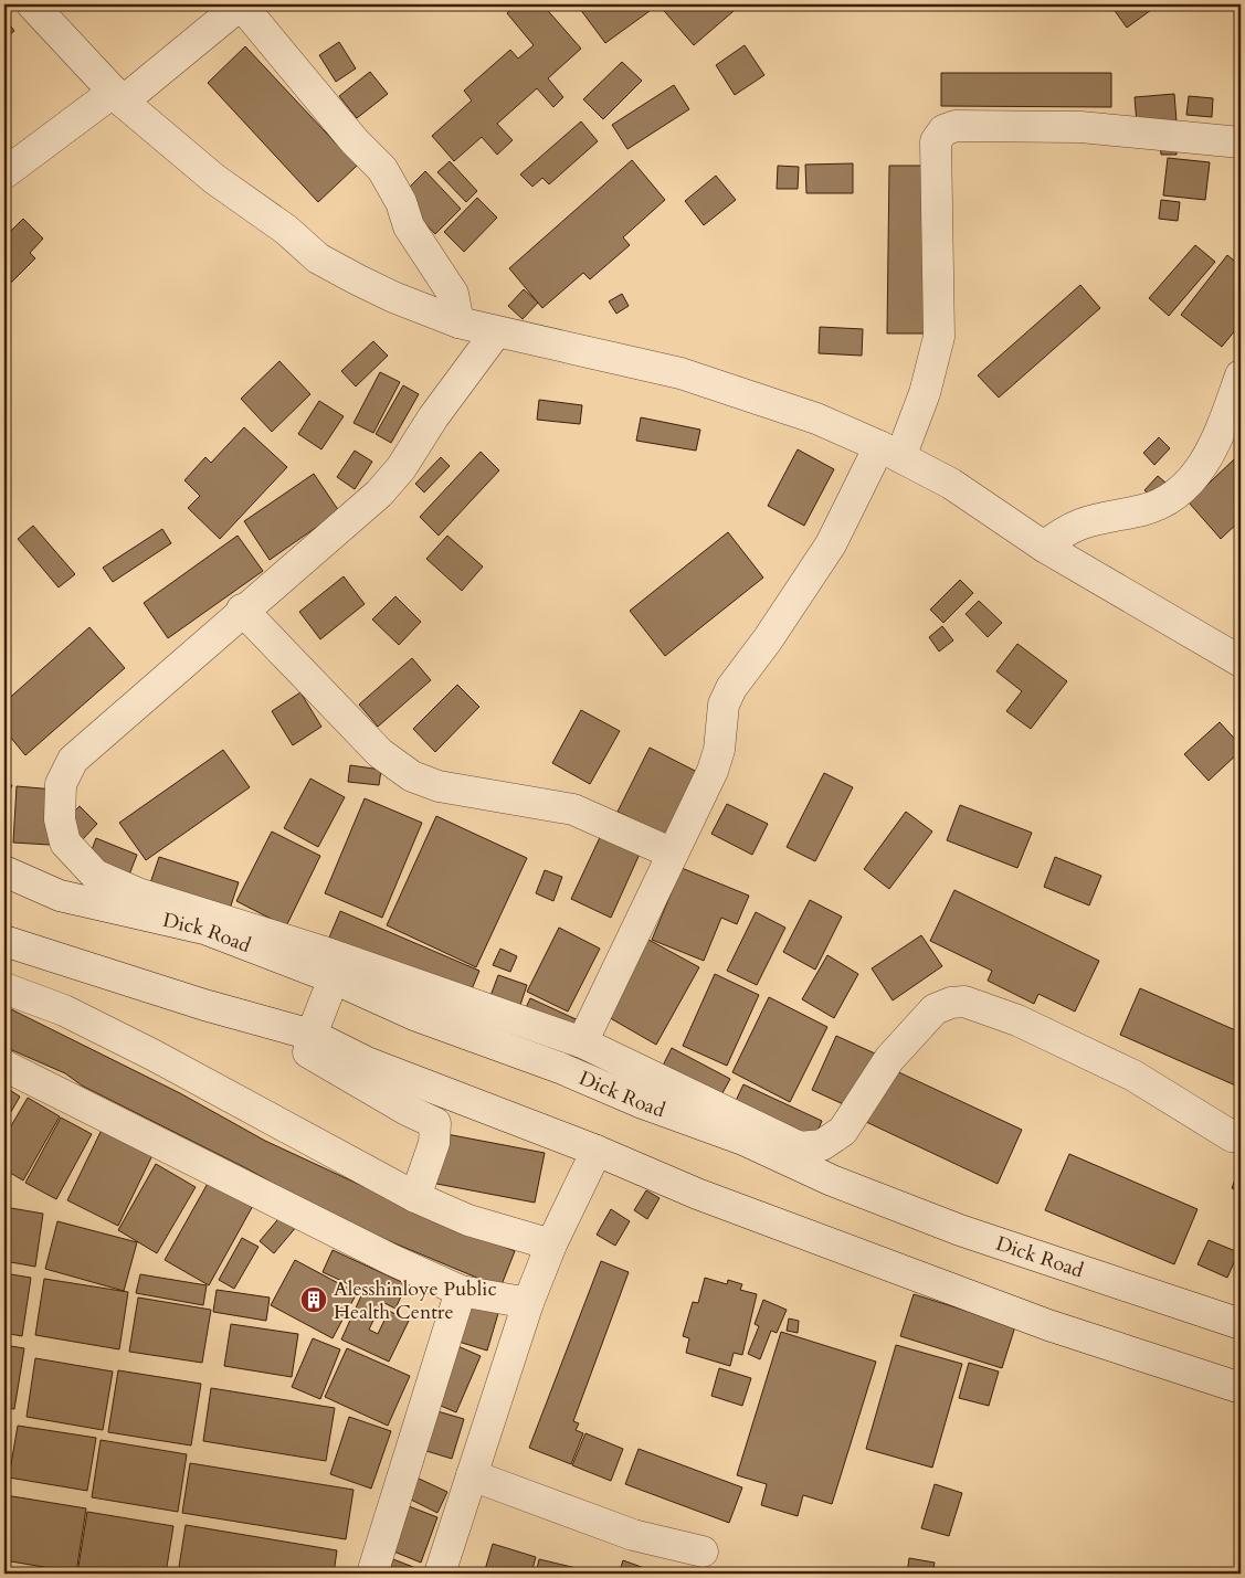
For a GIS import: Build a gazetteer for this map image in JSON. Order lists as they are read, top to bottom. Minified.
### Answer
{"streets":{"street":["Dick Road"]},"places":{"building":["Alesshinloye Public Health Centre"]}}
